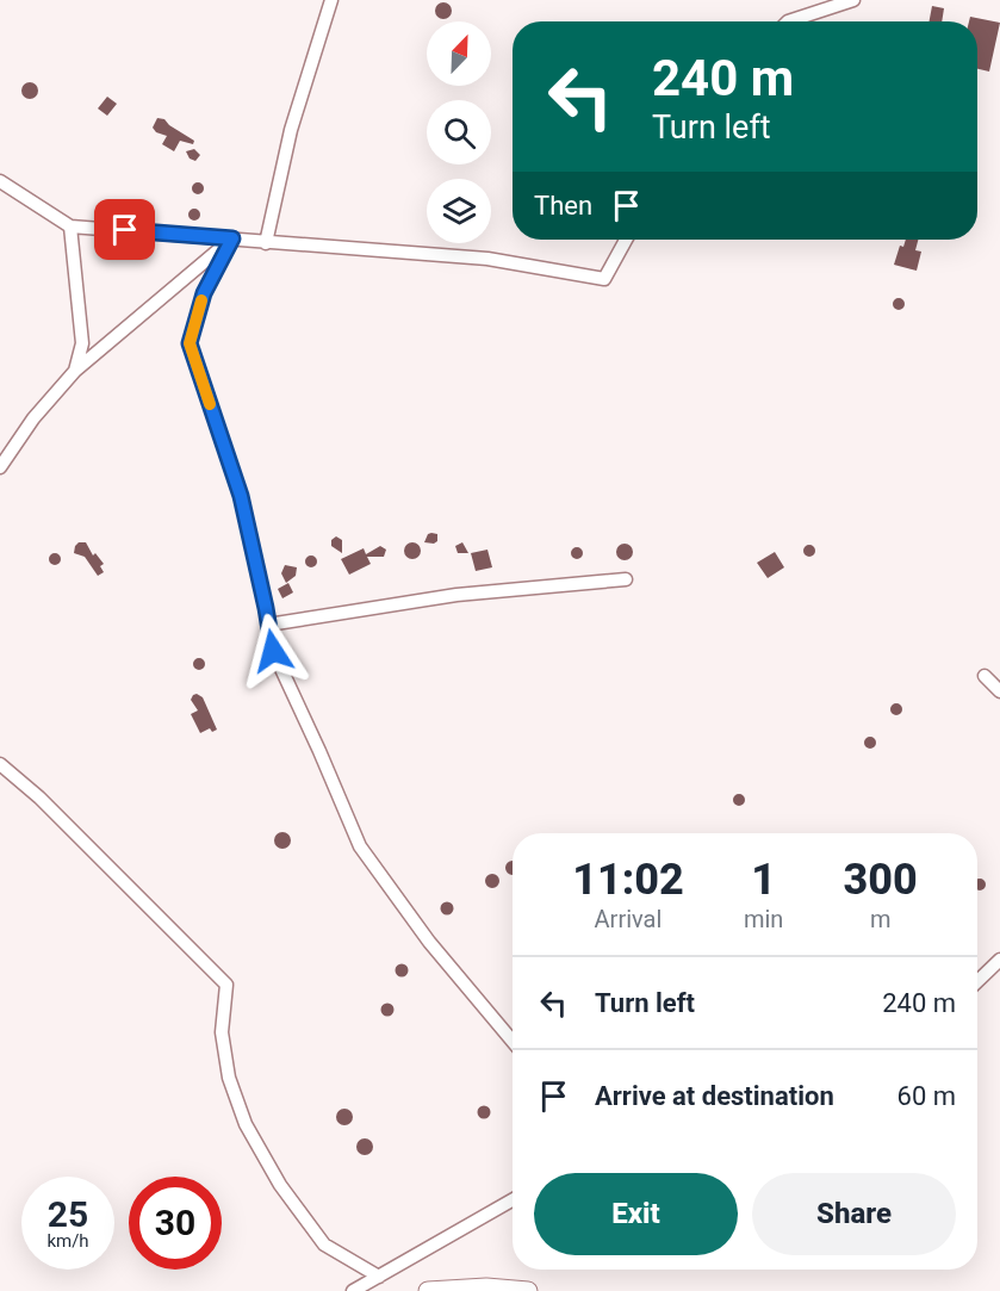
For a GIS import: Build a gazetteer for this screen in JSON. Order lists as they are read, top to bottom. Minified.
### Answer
{"north":"top right","page":{"turn":["240 m","Turn left"],"then":"Then","eta":["11:02","Arrival","1","min","300","m"],"list":[{"name":"Turn left","value":"240 m"},{"name":"Arrive at destination","value":"60 m"}],"buttons":["Exit","Share"],"speed":"25 km/h","limit":"30"}}
